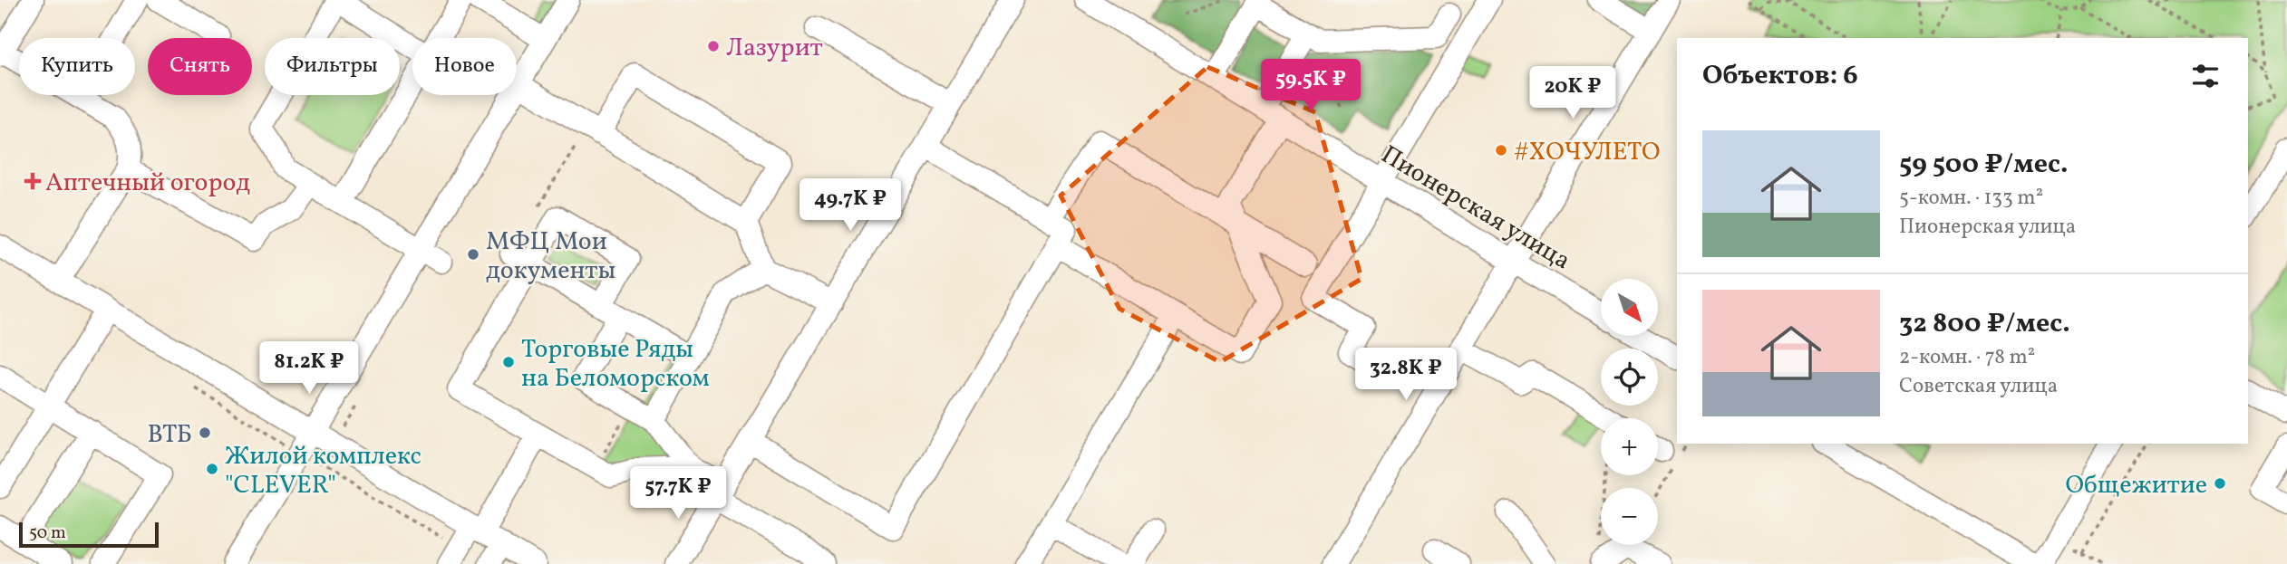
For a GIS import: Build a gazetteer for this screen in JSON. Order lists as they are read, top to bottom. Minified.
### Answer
{"streets":{"street":["Пионерская улица"]},"places":{"other":["Лазурит","#ХОЧУЛЕТО","МФЦ Мои документы","Торговые Ряды на Беломорском","ВТБ","Жилой комплекс \"СLEVER\"","Общежитие"],"health":["Аптечный огород"]},"scale_bar":"50 m","north":"bottom right","page":{"chip":["Купить","Снять","Фильтры","Новое"],"heading":"Объектов: 6","price":["59.5K ₽","20K ₽","49.7K ₽","81.2K ₽","32.8K ₽","57.7K ₽"],"list":[{"name":"59 500 ₽/мес.","note":"5-комн. · 133 m² · Пионерская улица"},{"name":"32 800 ₽/мес.","note":"2-комн. · 78 m² · Советская улица"}],"map_buttons":["+","−"],"scale":"50 m"}}
